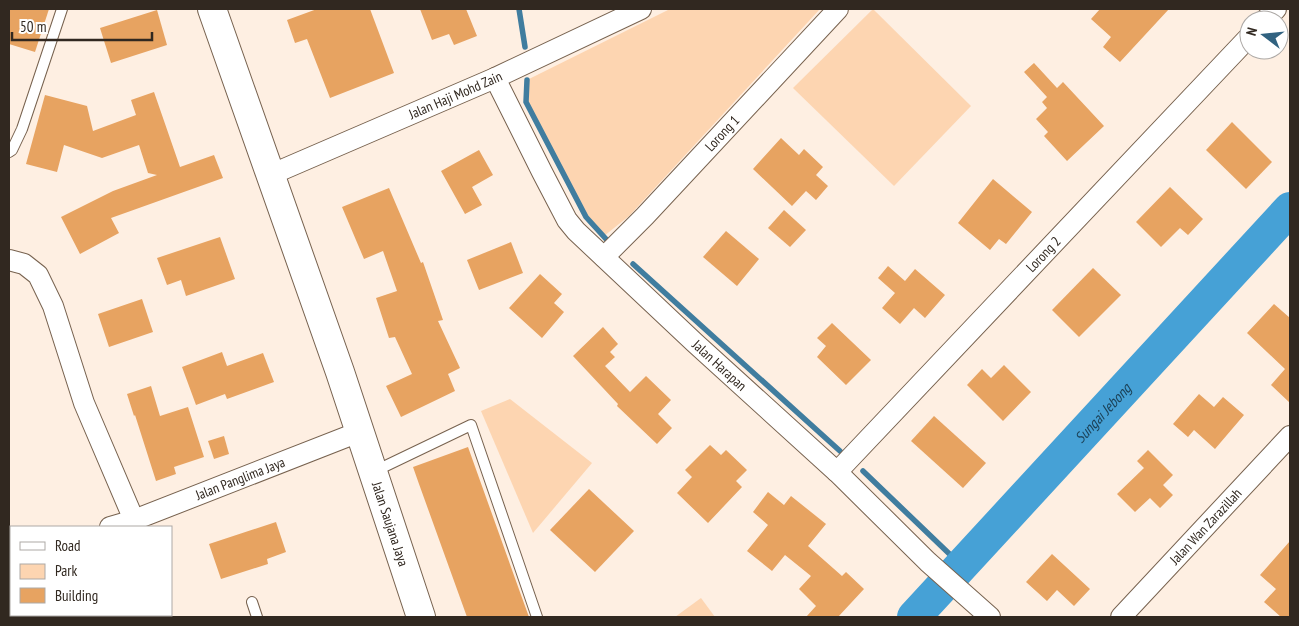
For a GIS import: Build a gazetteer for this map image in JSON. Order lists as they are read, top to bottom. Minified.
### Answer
{"streets":{"main road":["Jalan Saujana Jaya"],"street":["Jalan Haji Mohd Zain","Lorong 1","Lorong 2","Jalan Harapan","Jalan Panglima Jaya","Jalan Wan Zarazillah"]},"crossings":[["Jalan Haji Mohd Zain","Jalan Harapan"],["Lorong 1","Jalan Harapan"],["Lorong 2","Jalan Harapan"],["Jalan Panglima Jaya","Jalan Saujana Jaya"]],"water":["Sungai Jebong"],"legend":["Road","Park","Building"],"scale_bar":"50 m","north":"left"}
